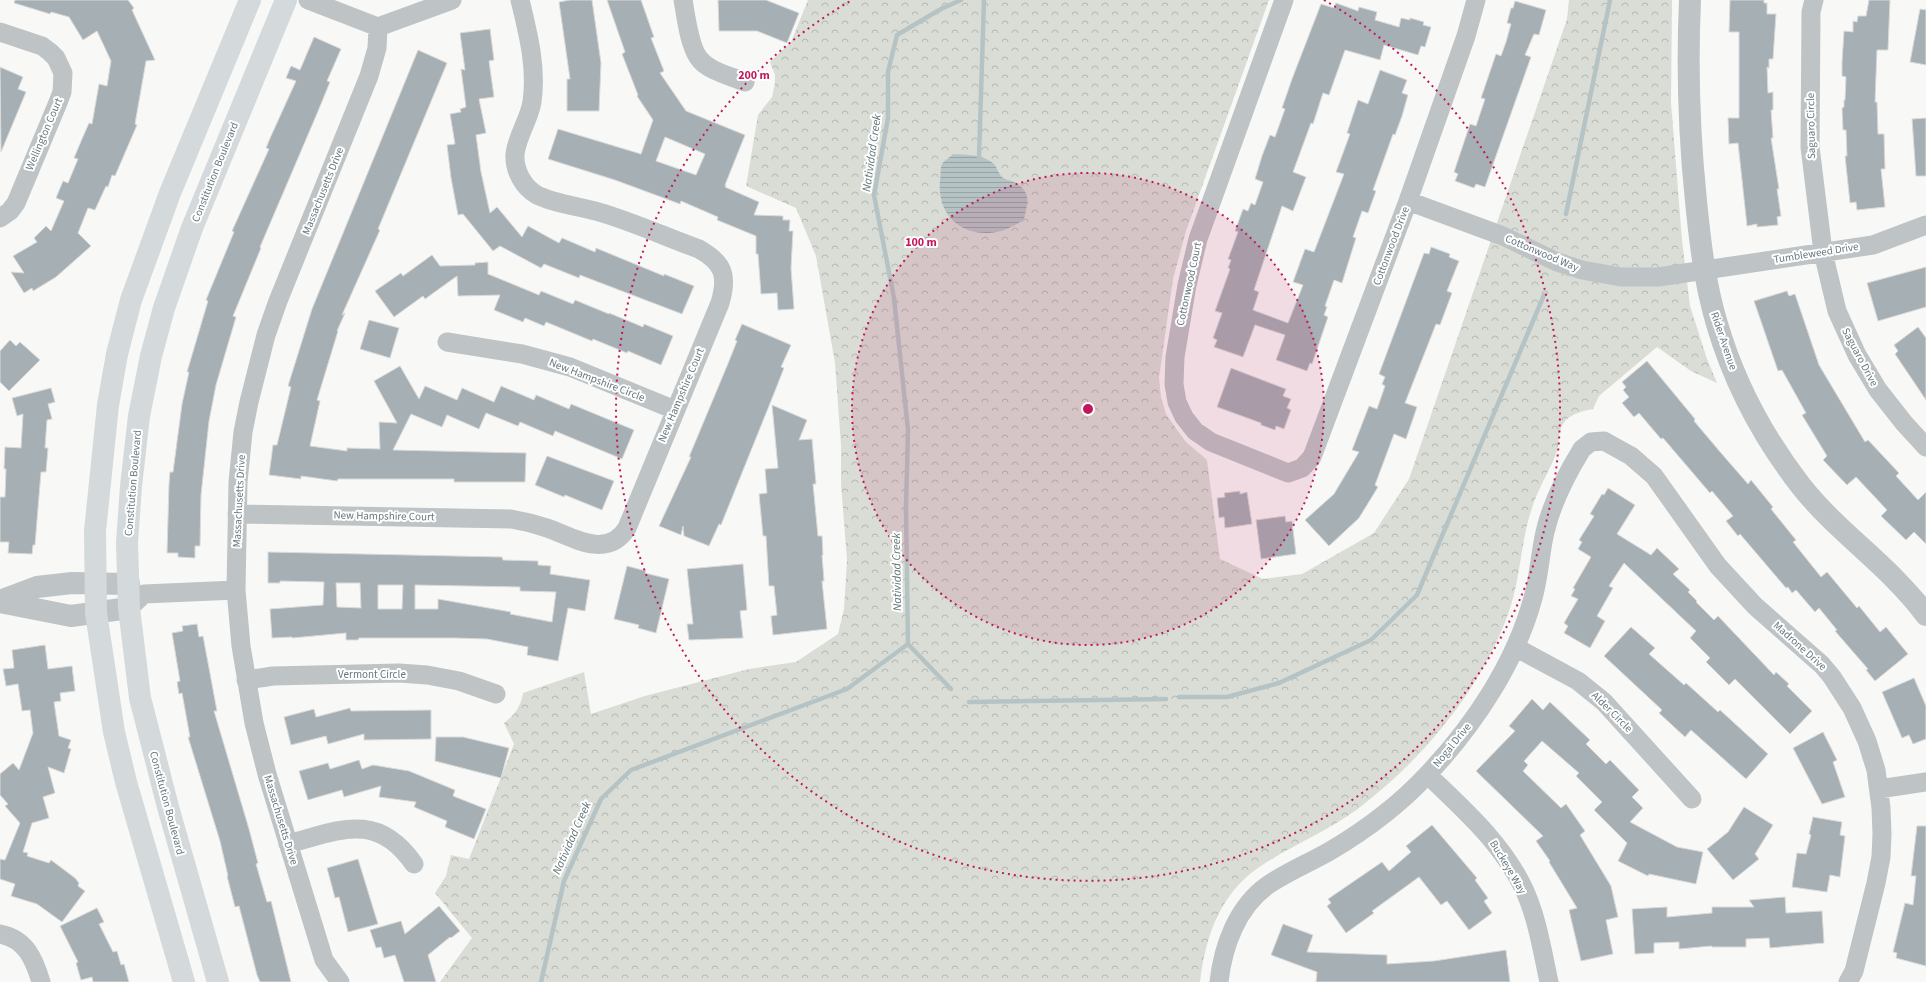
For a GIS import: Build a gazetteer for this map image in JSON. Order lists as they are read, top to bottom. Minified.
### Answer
{"streets":{"main road":["Constitution Boulevard"],"street":["Saguaro Circle","Wellington Court","Massachusetts Drive","Cottonwood Drive","Cottonwood Way","Tumbleweed Drive","Cottonwood Court","Rider Avenue","Saguaro Drive","New Hampshire Circle","New Hampshire Court","Madrone Drive","Vermont Circle","Alder Circle","Nogal Drive","Buckeye Way"]},"crossings":[["Saguaro Circle","Tumbleweed Drive"],["Saguaro Circle","Saguaro Drive"],["Massachusetts Drive","New Hampshire Court"],["Massachusetts Drive","Vermont Circle"],["Cottonwood Drive","Cottonwood Way"],["Cottonwood Drive","Cottonwood Court"],["Cottonwood Way","Tumbleweed Drive"],["Cottonwood Way","Rider Avenue"],["Tumbleweed Drive","Rider Avenue"],["Tumbleweed Drive","Saguaro Drive"],["New Hampshire Circle","New Hampshire Court"],["Madrone Drive","Nogal Drive"],["Alder Circle","Nogal Drive"],["Nogal Drive","Buckeye Way"]],"water":["Natividad Creek"],"rings":["200 m","100 m"]}
